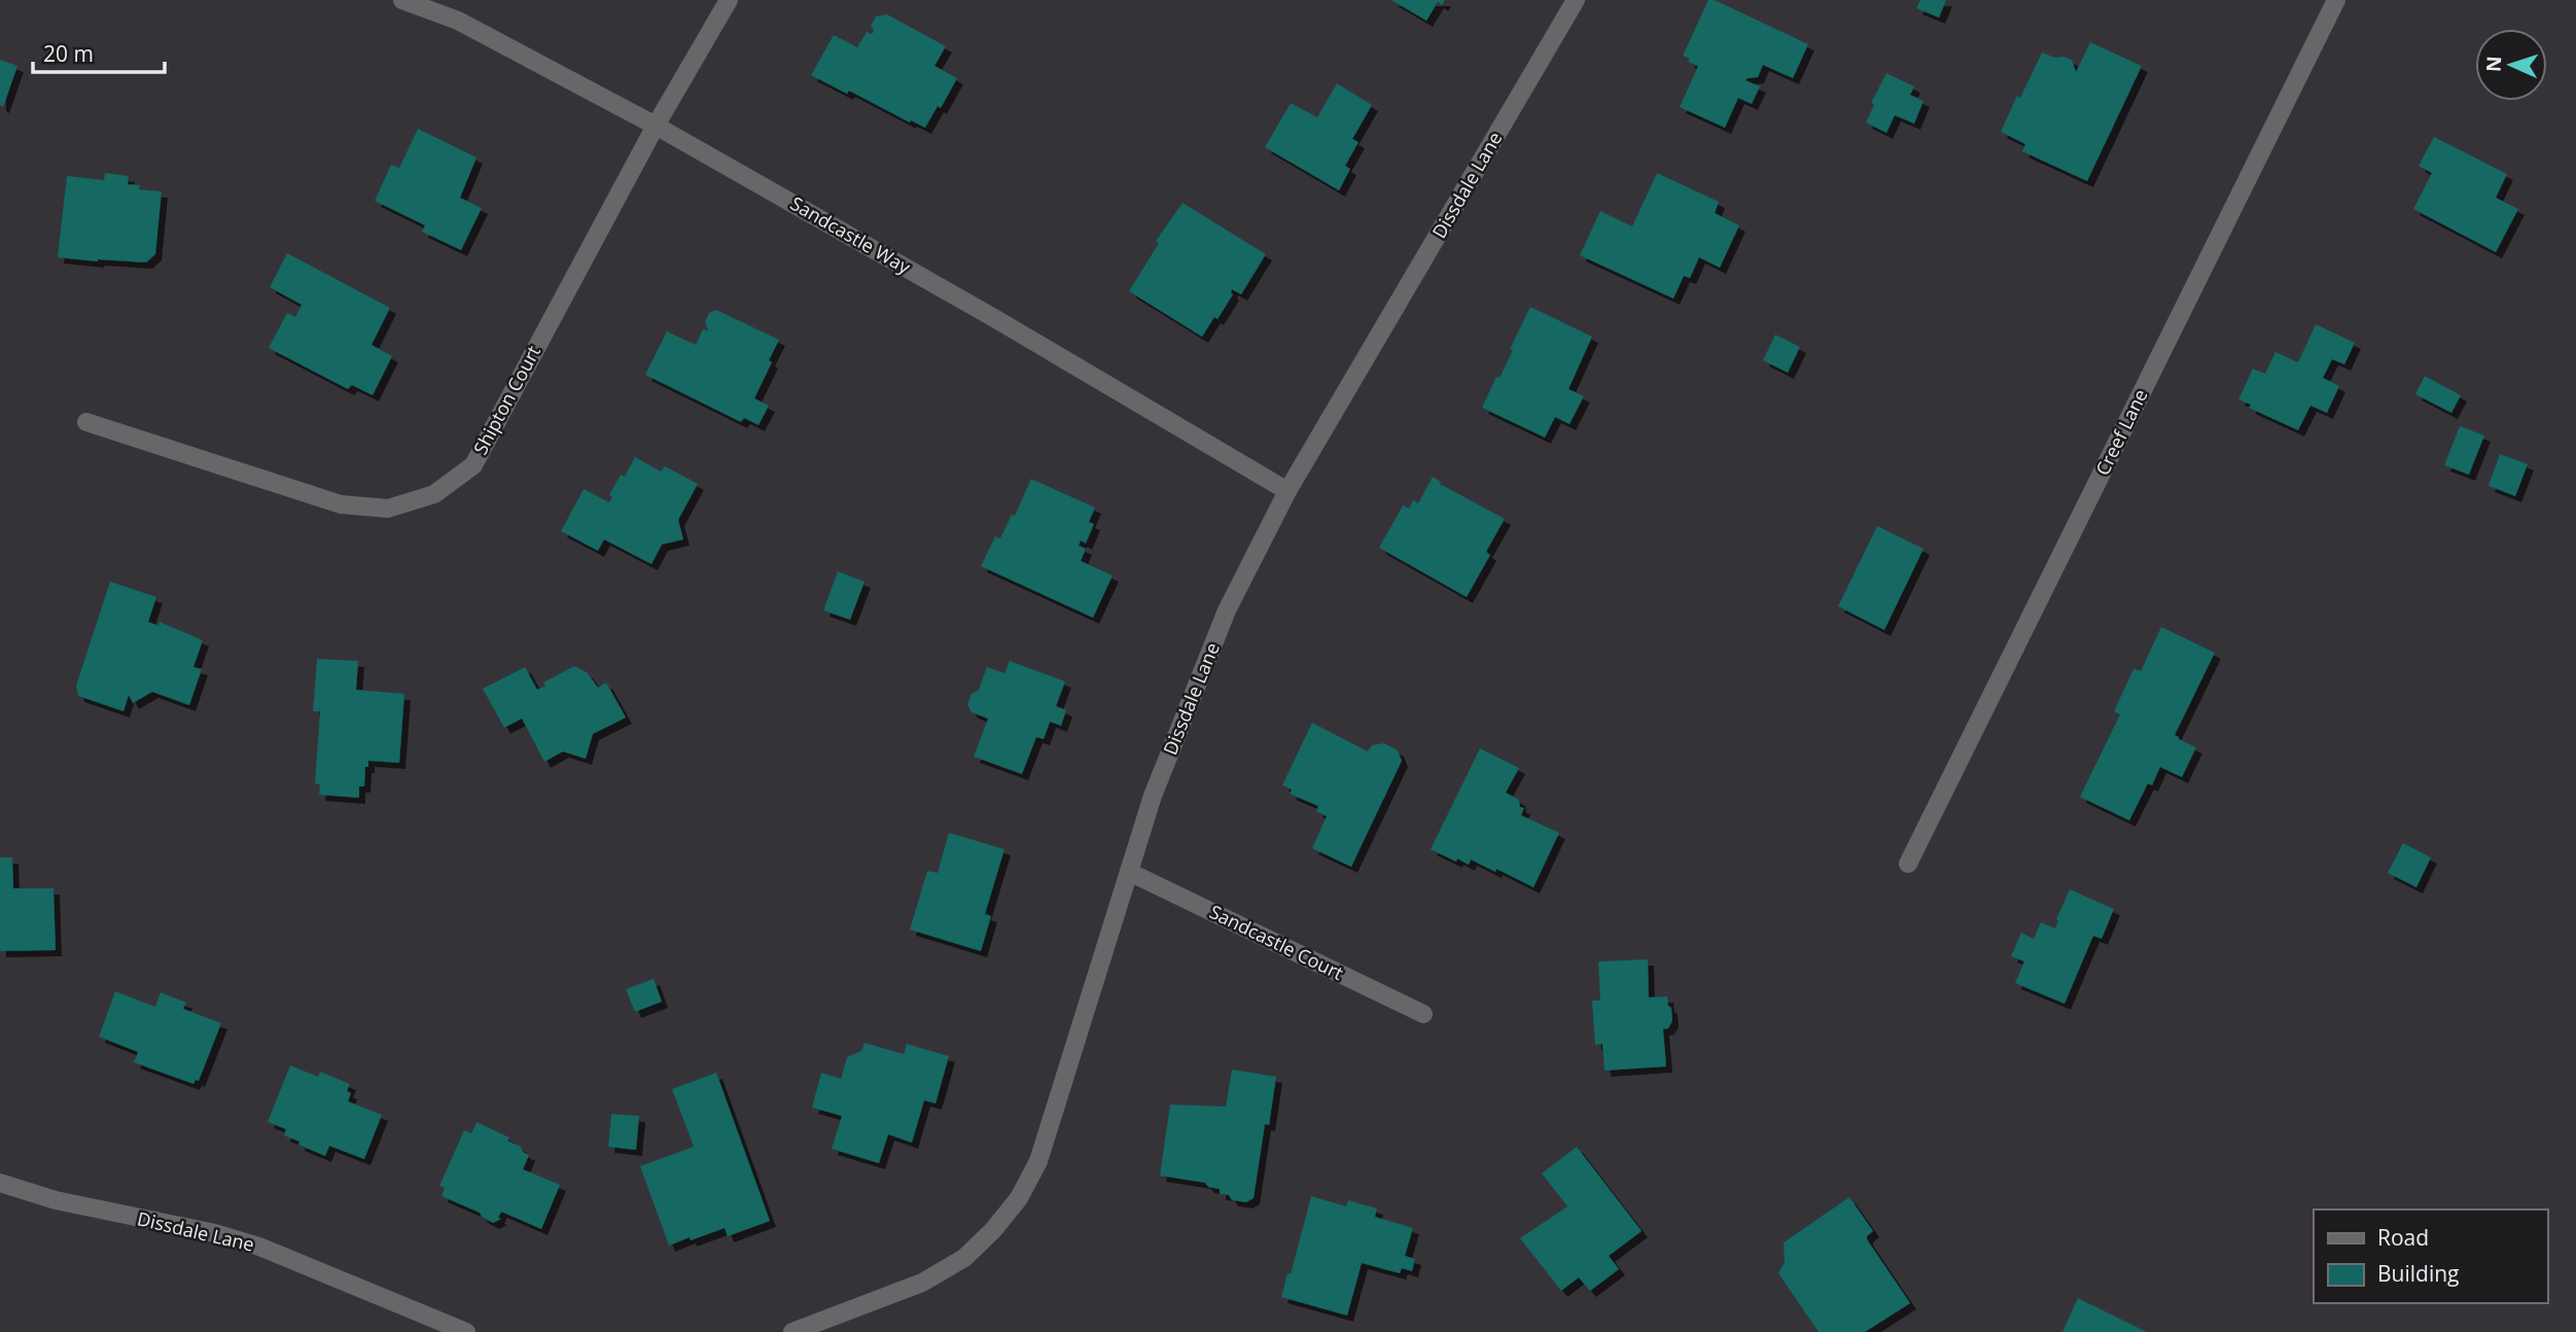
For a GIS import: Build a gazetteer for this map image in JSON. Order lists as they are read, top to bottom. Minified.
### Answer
{"streets":{"street":["Dissdale Lane","Sandcastle Way","Shipton Court","Creef Lane","Sandcastle Court"]},"crossings":[["Dissdale Lane","Sandcastle Way"],["Dissdale Lane","Sandcastle Court"],["Sandcastle Way","Shipton Court"]],"legend":["Road","Building"],"scale_bar":"20 m","north":"left"}
